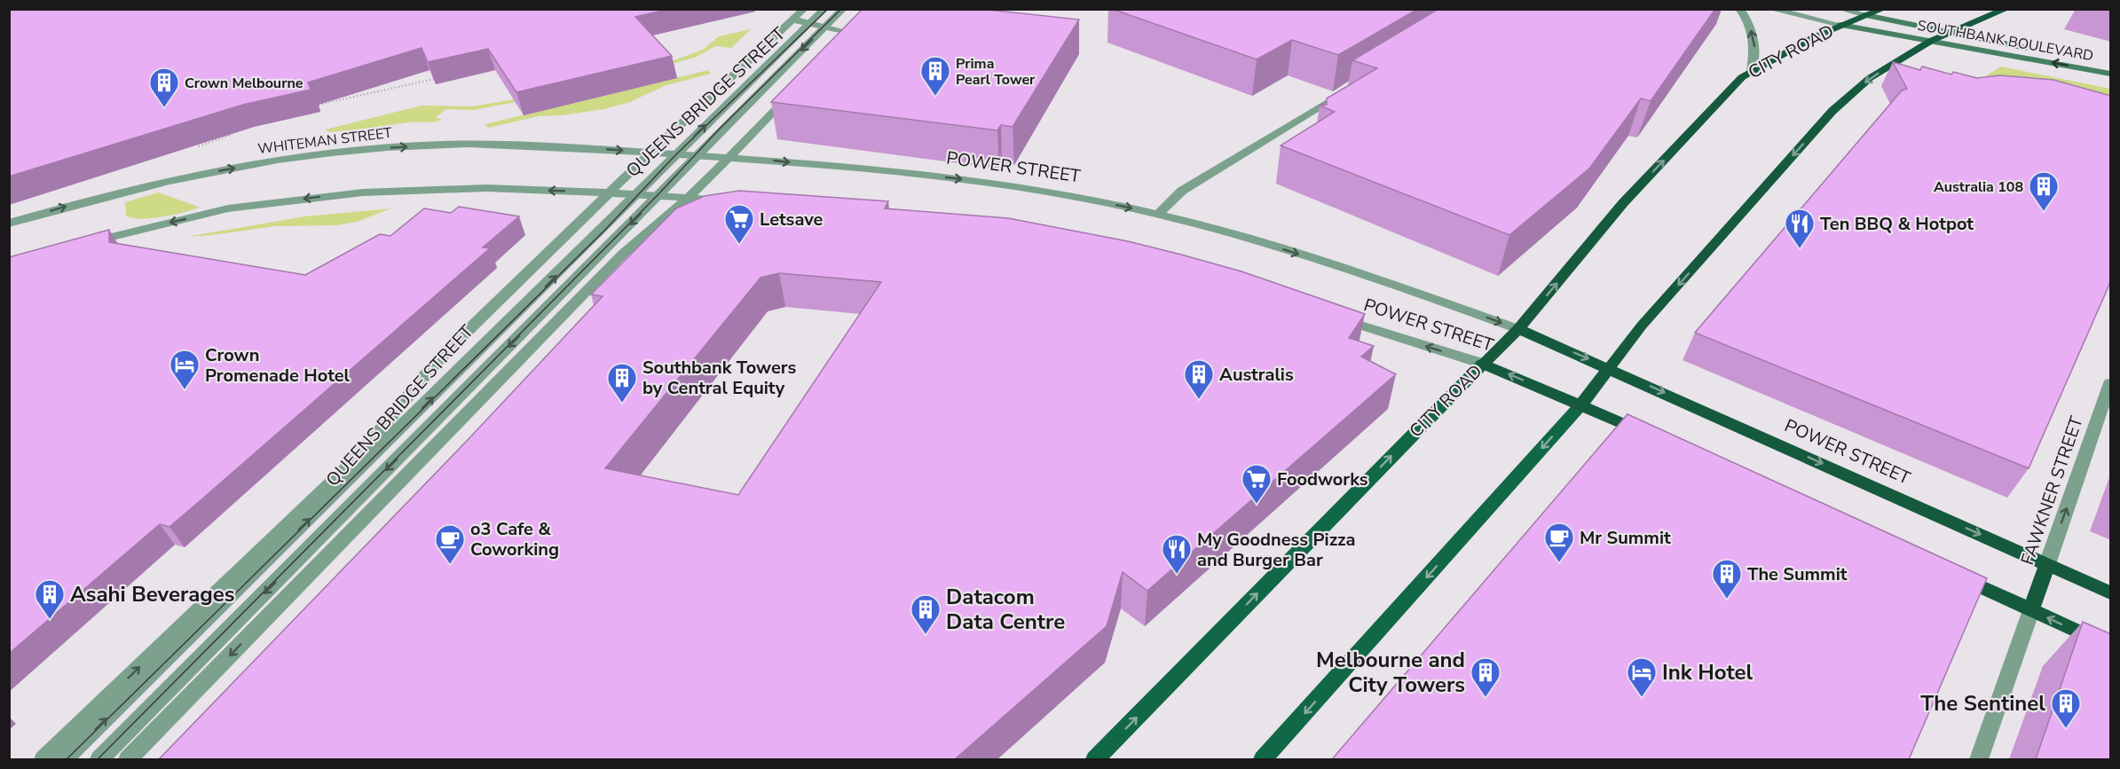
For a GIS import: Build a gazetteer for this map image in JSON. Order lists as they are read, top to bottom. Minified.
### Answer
{"streets":{"highway":["CITY ROAD","POWER STREET","FAWKNER STREET"],"main road":["SOUTHBANK BOULEVARD"],"street":["QUEENS BRIDGE STREET","WHITEMAN STREET"]},"crossings":[["SOUTHBANK BOULEVARD","CITY ROAD"],["CITY ROAD","POWER STREET"],["QUEENS BRIDGE STREET","WHITEMAN STREET"],["QUEENS BRIDGE STREET","POWER STREET"],["WHITEMAN STREET","POWER STREET"],["POWER STREET","FAWKNER STREET"]],"one_way":["FAWKNER STREET"],"places":{"building":["Prima Pearl Tower","Crown Melbourne","Australia 108","Australis","Southbank Towers by Central Equity","The Summit","Asahi Beverages","Datacom Data Centre","Melbourne and City Towers","The Sentinel"],"supermarket":["Letsave","Foodworks"],"restaurant":["Ten BBQ & Hotpot","My Goodness Pizza and Burger Bar"],"hotel":["Crown Promenade Hotel","Ink Hotel"],"cafe":["Mr Summit","o3 Cafe & Coworking"]}}
